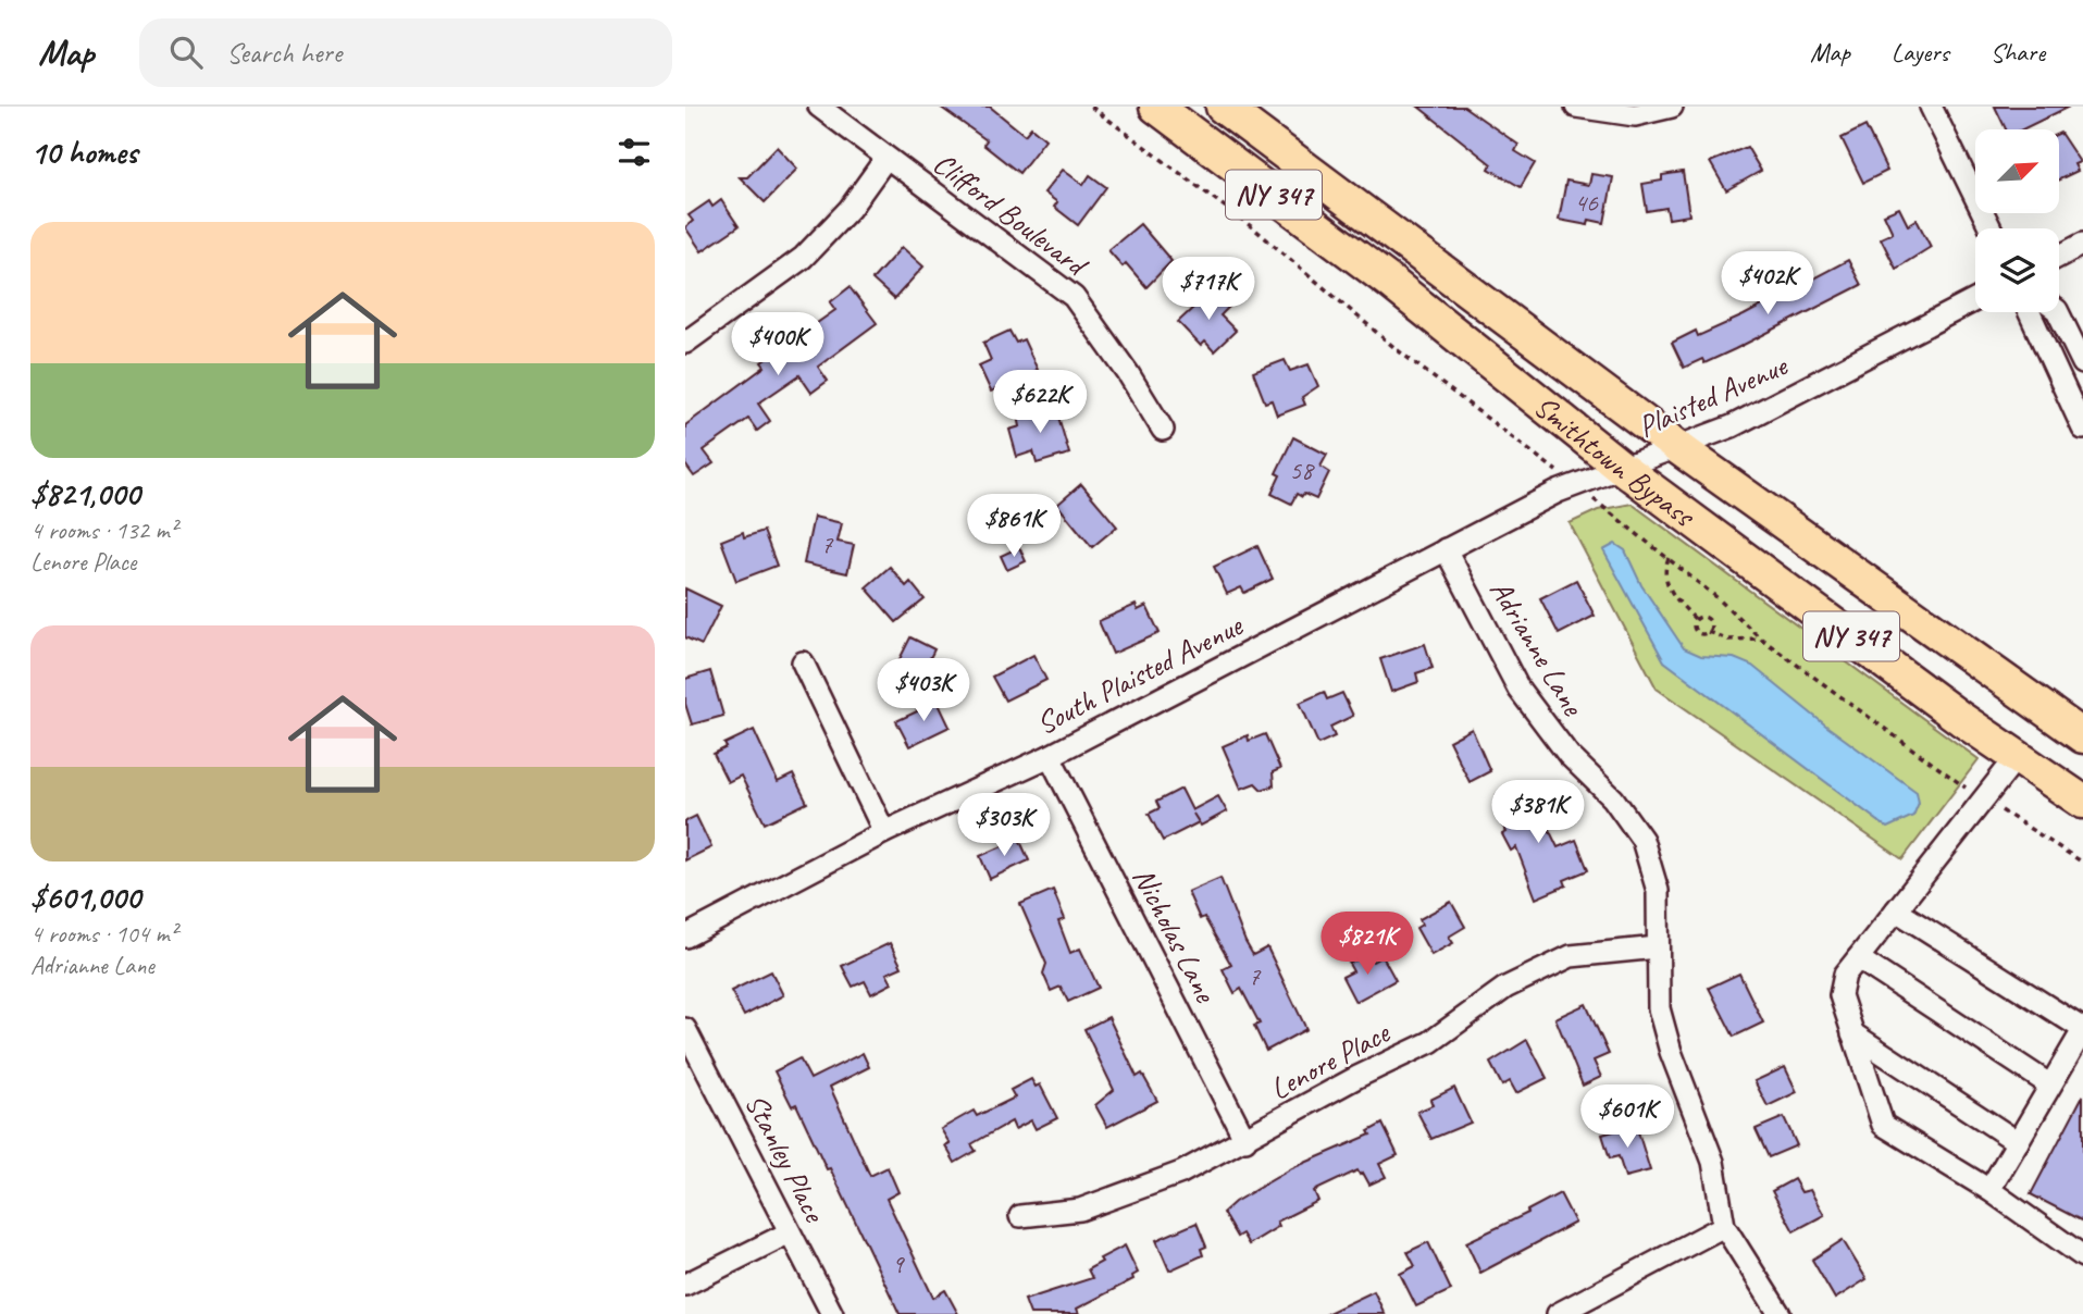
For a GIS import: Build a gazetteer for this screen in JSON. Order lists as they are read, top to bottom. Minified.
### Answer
{"streets":{"highway":["NY 347","Smithtown Bypass"],"street":["Clifford Boulevard","Plaisted Avenue","Adrianne Lane","South Plaisted Avenue","Nicholas Lane","Lenore Place","Stanley Place"]},"crossings":[["Plaisted Avenue","Smithtown Bypass"],["Plaisted Avenue","South Plaisted Avenue"],["Smithtown Bypass","South Plaisted Avenue"],["Adrianne Lane","South Plaisted Avenue"],["Adrianne Lane","Lenore Place"],["South Plaisted Avenue","Nicholas Lane"],["Nicholas Lane","Lenore Place"]],"house_numbers":["46","58","7","7","9"],"north":"top right","page":{"header":"Map","search":"Search here","nav":["Map","Layers","Share"],"heading":"10 homes","list":[{"name":"$821,000","note":"4 rooms · 132 m² · Lenore Place"},{"name":"$601,000","note":"4 rooms · 104 m² · Adrianne Lane"}],"price":["$402K","$717K","$400K","$622K","$861K","$403K","$381K","$303K","$821K","$601K"]}}
